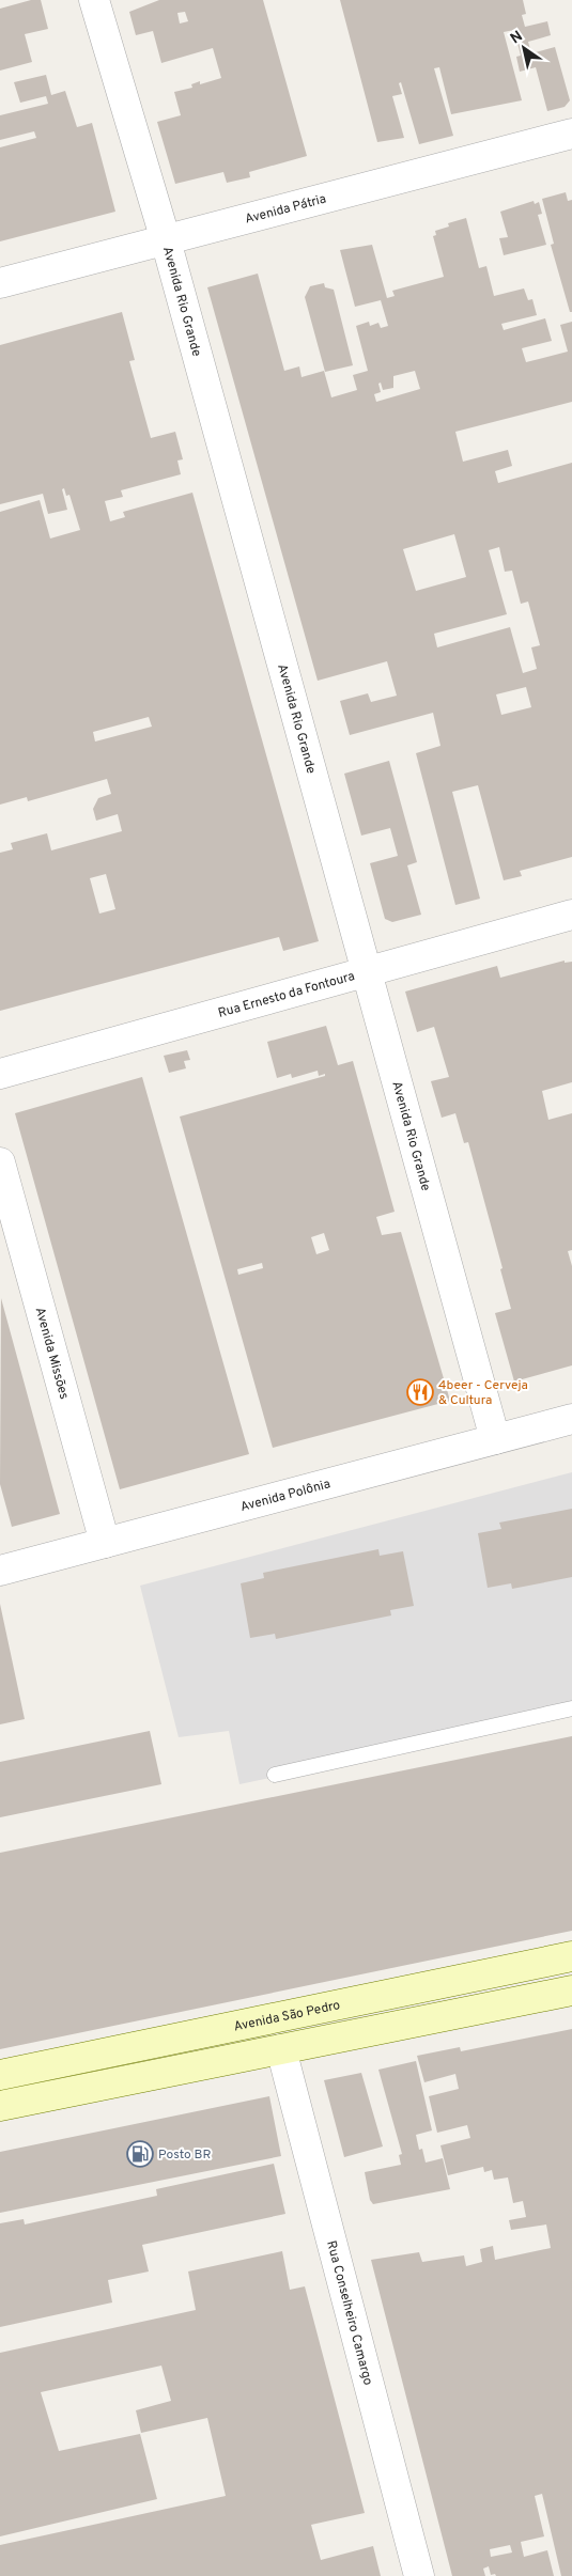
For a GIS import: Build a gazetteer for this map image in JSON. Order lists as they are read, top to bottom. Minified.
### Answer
{"streets":{"street":["Avenida Pátria","Avenida Rio Grande","Rua Ernesto da Fontoura","Avenida Missões","Avenida Polônia","Avenida São Pedro","Rua Conselheiro Camargo"]},"crossings":[["Avenida Pátria","Avenida Rio Grande"],["Avenida Rio Grande","Rua Ernesto da Fontoura"],["Avenida Rio Grande","Avenida Polônia"],["Avenida Missões","Avenida Polônia"]],"places":{"restaurant":["4beer - Cerveja & Cultura"],"fuel station":["Posto BR"]},"north":"top left"}
